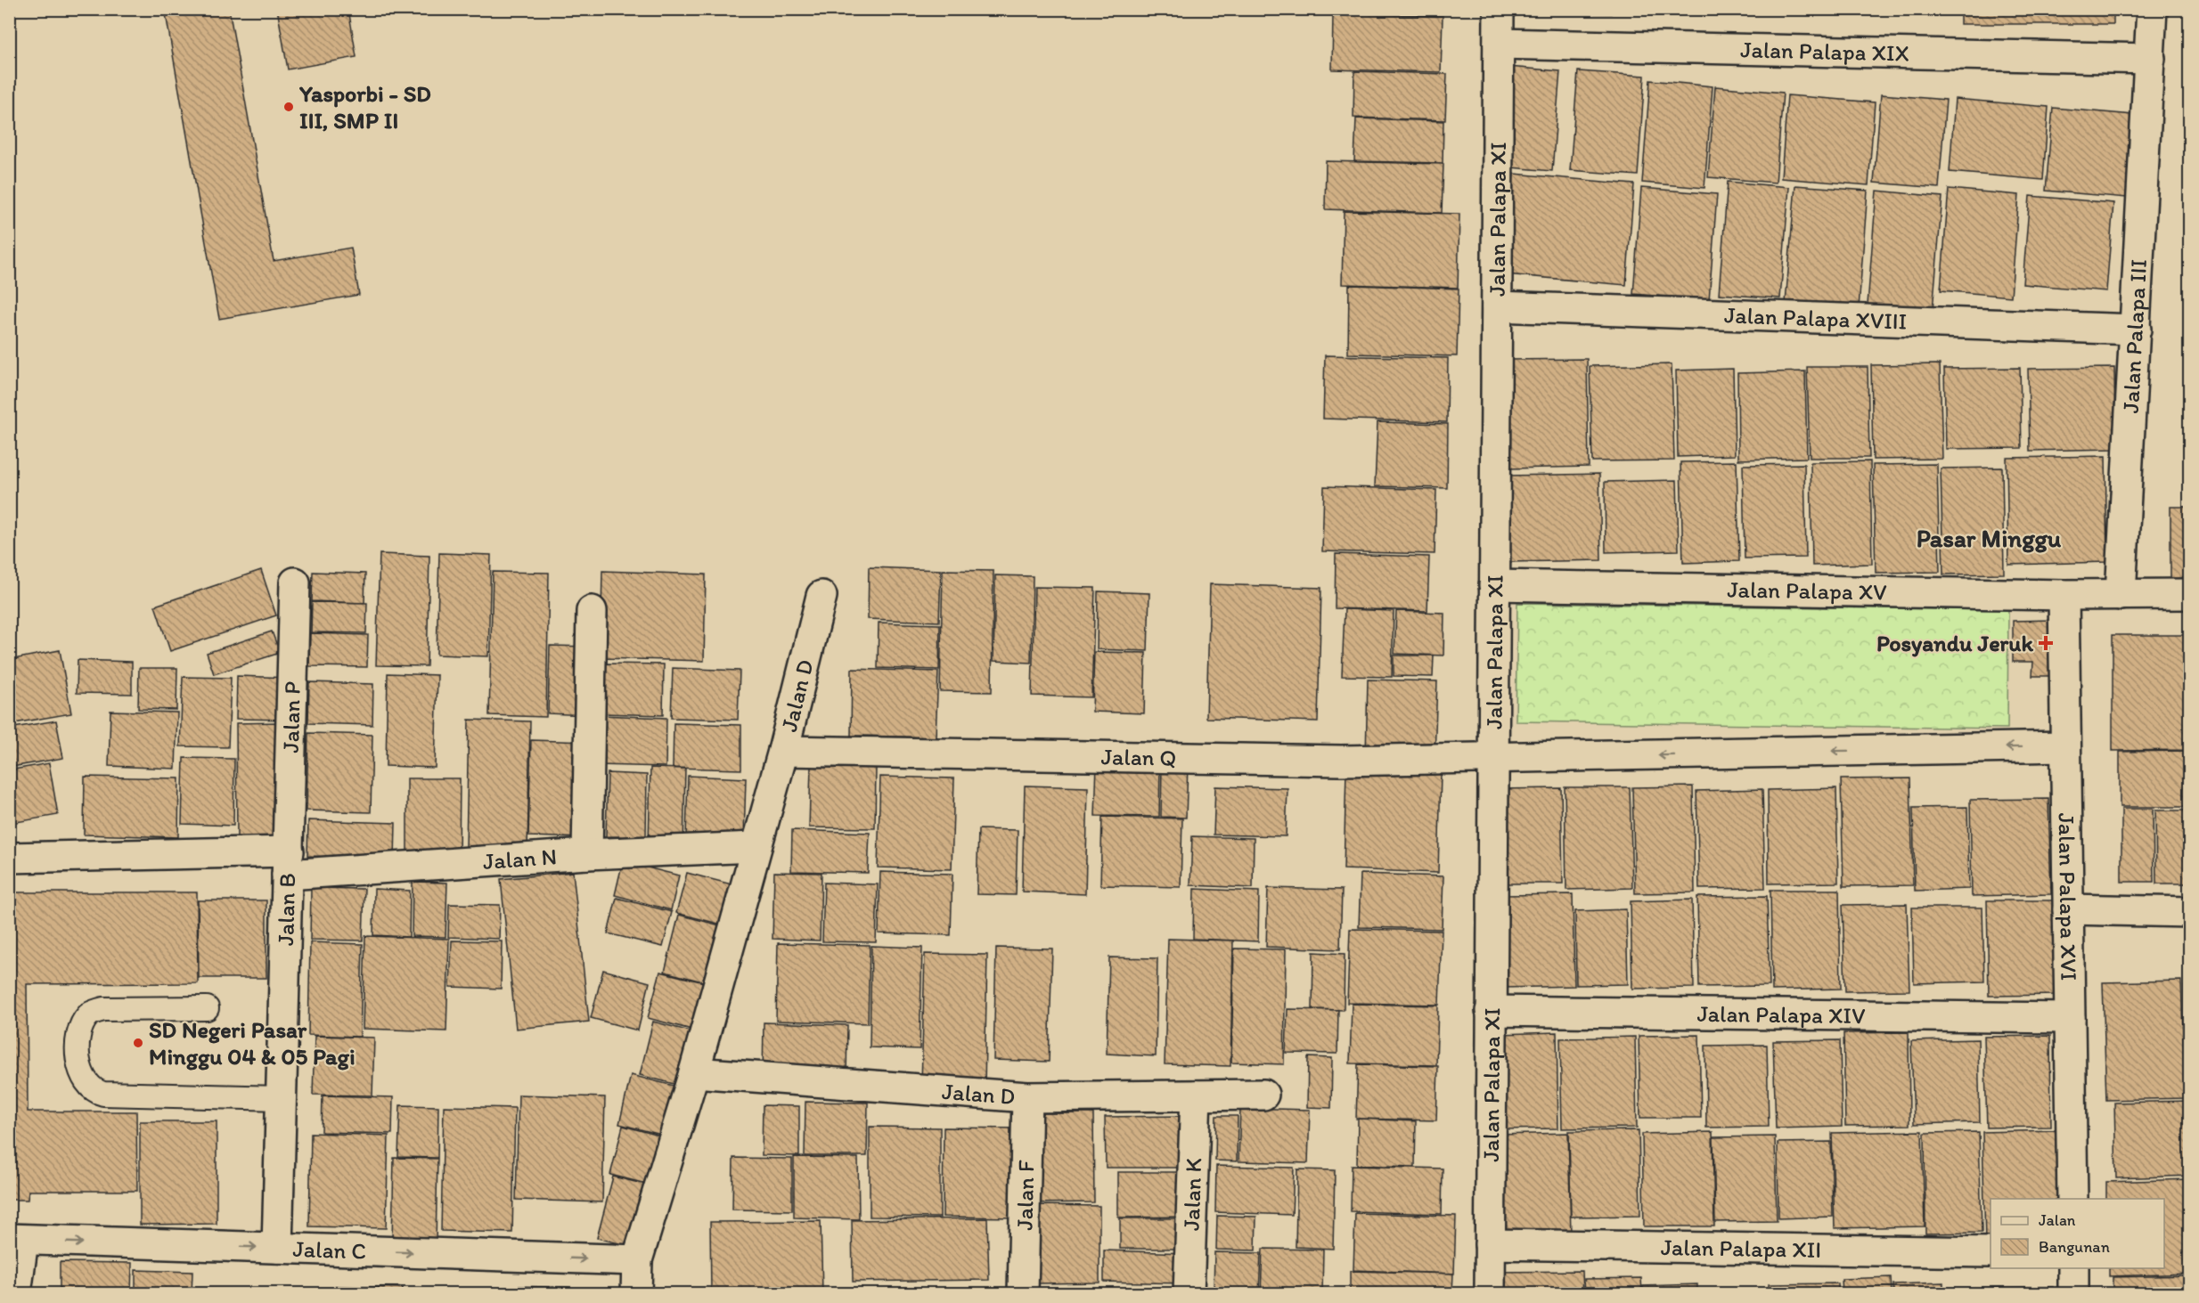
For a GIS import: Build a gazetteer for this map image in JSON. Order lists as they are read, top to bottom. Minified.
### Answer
{"streets":{"street":["Jalan Palapa XIX","Jalan Palapa XI","Jalan Palapa XVIII","Jalan Palapa III","Jalan Palapa XV","Jalan D","Jalan P","Jalan Q","Jalan N","Jalan Palapa XVI","Jalan B","Jalan Palapa XIV","Jalan K","Jalan F","Jalan Palapa XII","Jalan C"]},"crossings":[["Jalan Palapa XIX","Jalan Palapa XI"],["Jalan Palapa XIX","Jalan Palapa III"],["Jalan Palapa XI","Jalan Palapa XVIII"],["Jalan Palapa XI","Jalan Palapa XV"],["Jalan Palapa XI","Jalan Q"],["Jalan Palapa XI","Jalan Palapa XIV"],["Jalan Palapa XI","Jalan Palapa XII"],["Jalan Palapa XVIII","Jalan Palapa III"],["Jalan Palapa III","Jalan Palapa XV"],["Jalan Palapa XV","Jalan Palapa XVI"],["Jalan D","Jalan Q"],["Jalan D","Jalan N"],["Jalan D","Jalan K"],["Jalan D","Jalan F"],["Jalan D","Jalan C"],["Jalan P","Jalan N"],["Jalan P","Jalan B"],["Jalan N","Jalan B"],["Jalan Palapa XVI","Jalan Palapa XIV"],["Jalan B","Jalan C"]],"one_way":["Jalan C"],"districts":["Pasar Minggu"],"places":{"other":["Yasporbi - SD III, SMP II","SD Negeri Pasar Minggu 04 & 05 Pagi"],"health":["Posyandu Jeruk"]},"legend":["Jalan","Bangunan"]}
